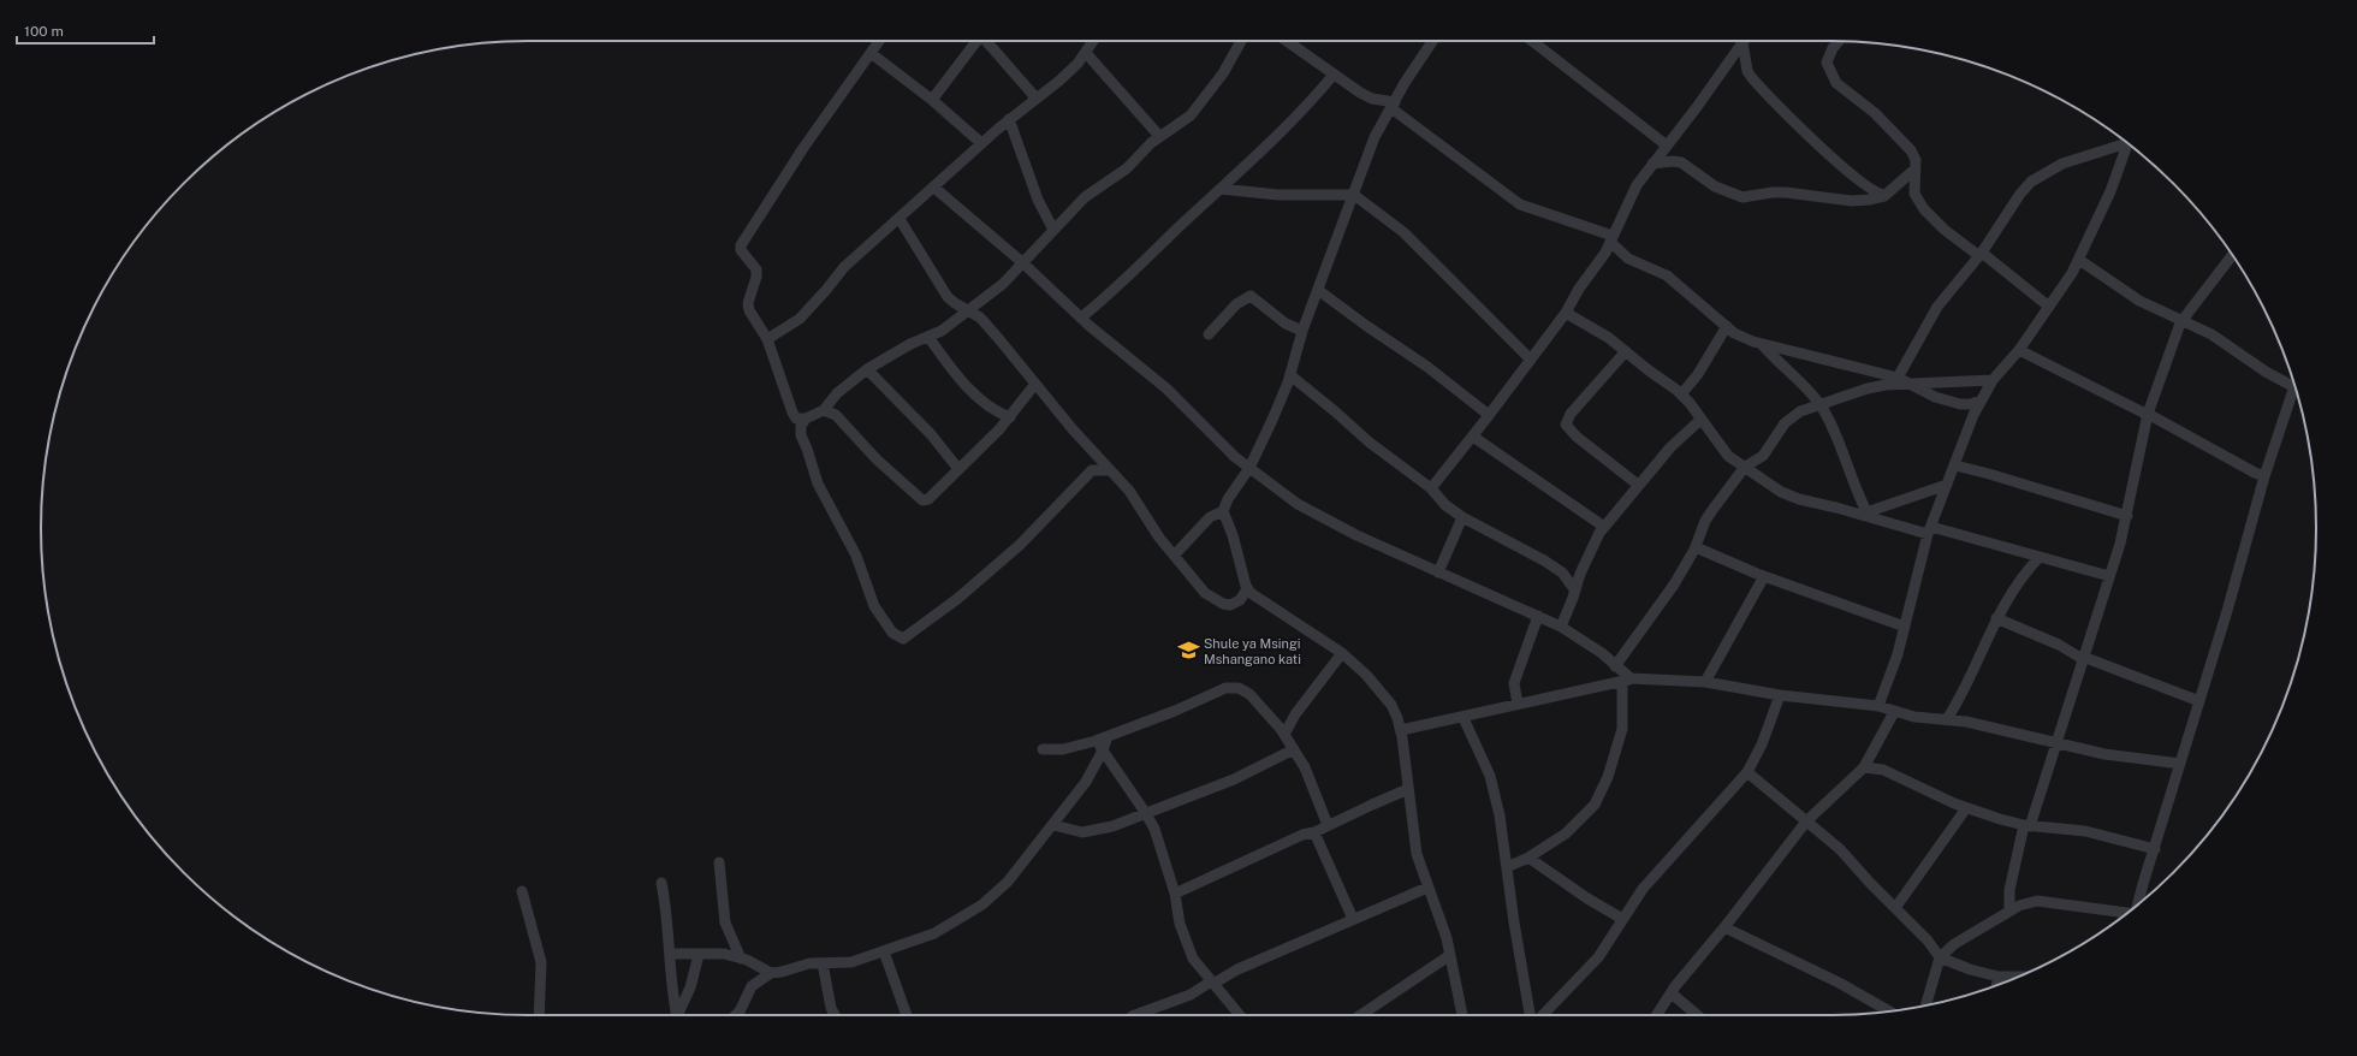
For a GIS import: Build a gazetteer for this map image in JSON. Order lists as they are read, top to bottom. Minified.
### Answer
{"places":{"school or university":["Shule ya Msingi Mshangano kati"]},"scale_bar":"100 m"}
